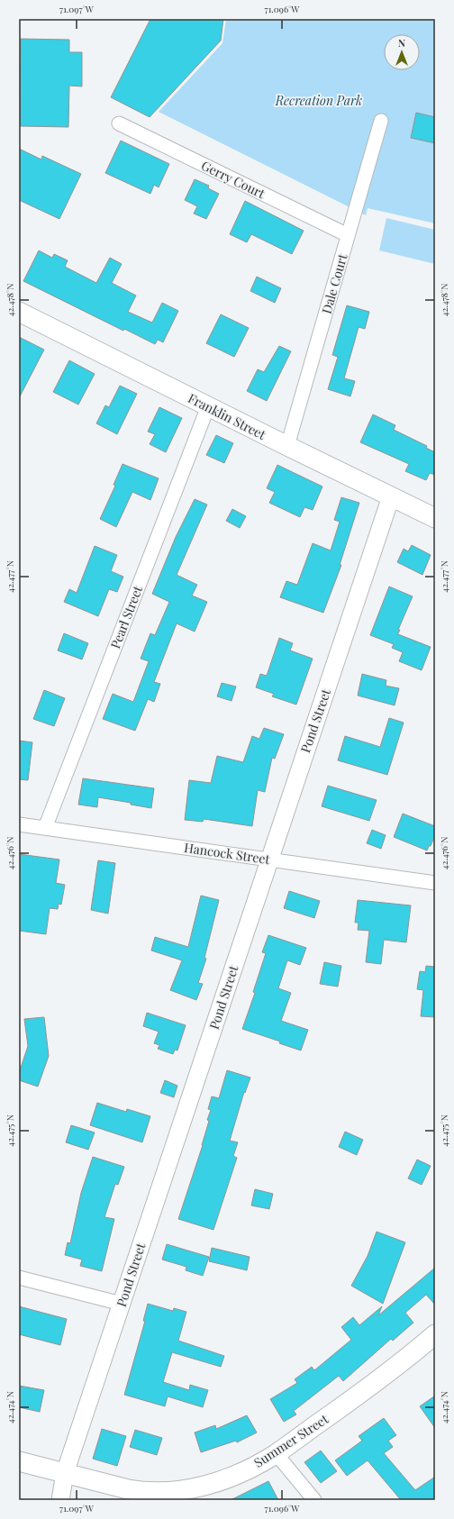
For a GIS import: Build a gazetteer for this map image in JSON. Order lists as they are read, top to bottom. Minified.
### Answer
{"streets":{"main road":["Franklin Street","Summer Street"],"street":["Gerry Court","Dale Court","Pearl Street","Pond Street","Hancock Street"]},"crossings":[["Gerry Court","Dale Court"],["Dale Court","Franklin Street"],["Franklin Street","Pearl Street"],["Franklin Street","Pond Street"],["Pearl Street","Hancock Street"],["Pond Street","Hancock Street"],["Pond Street","Summer Street"]],"parks":["Recreation Park"],"north":"top","coordinates":["71.097°W","71.096°W","42.478°N","42.477°N","42.476°N","42.475°N","42.474°N"]}
